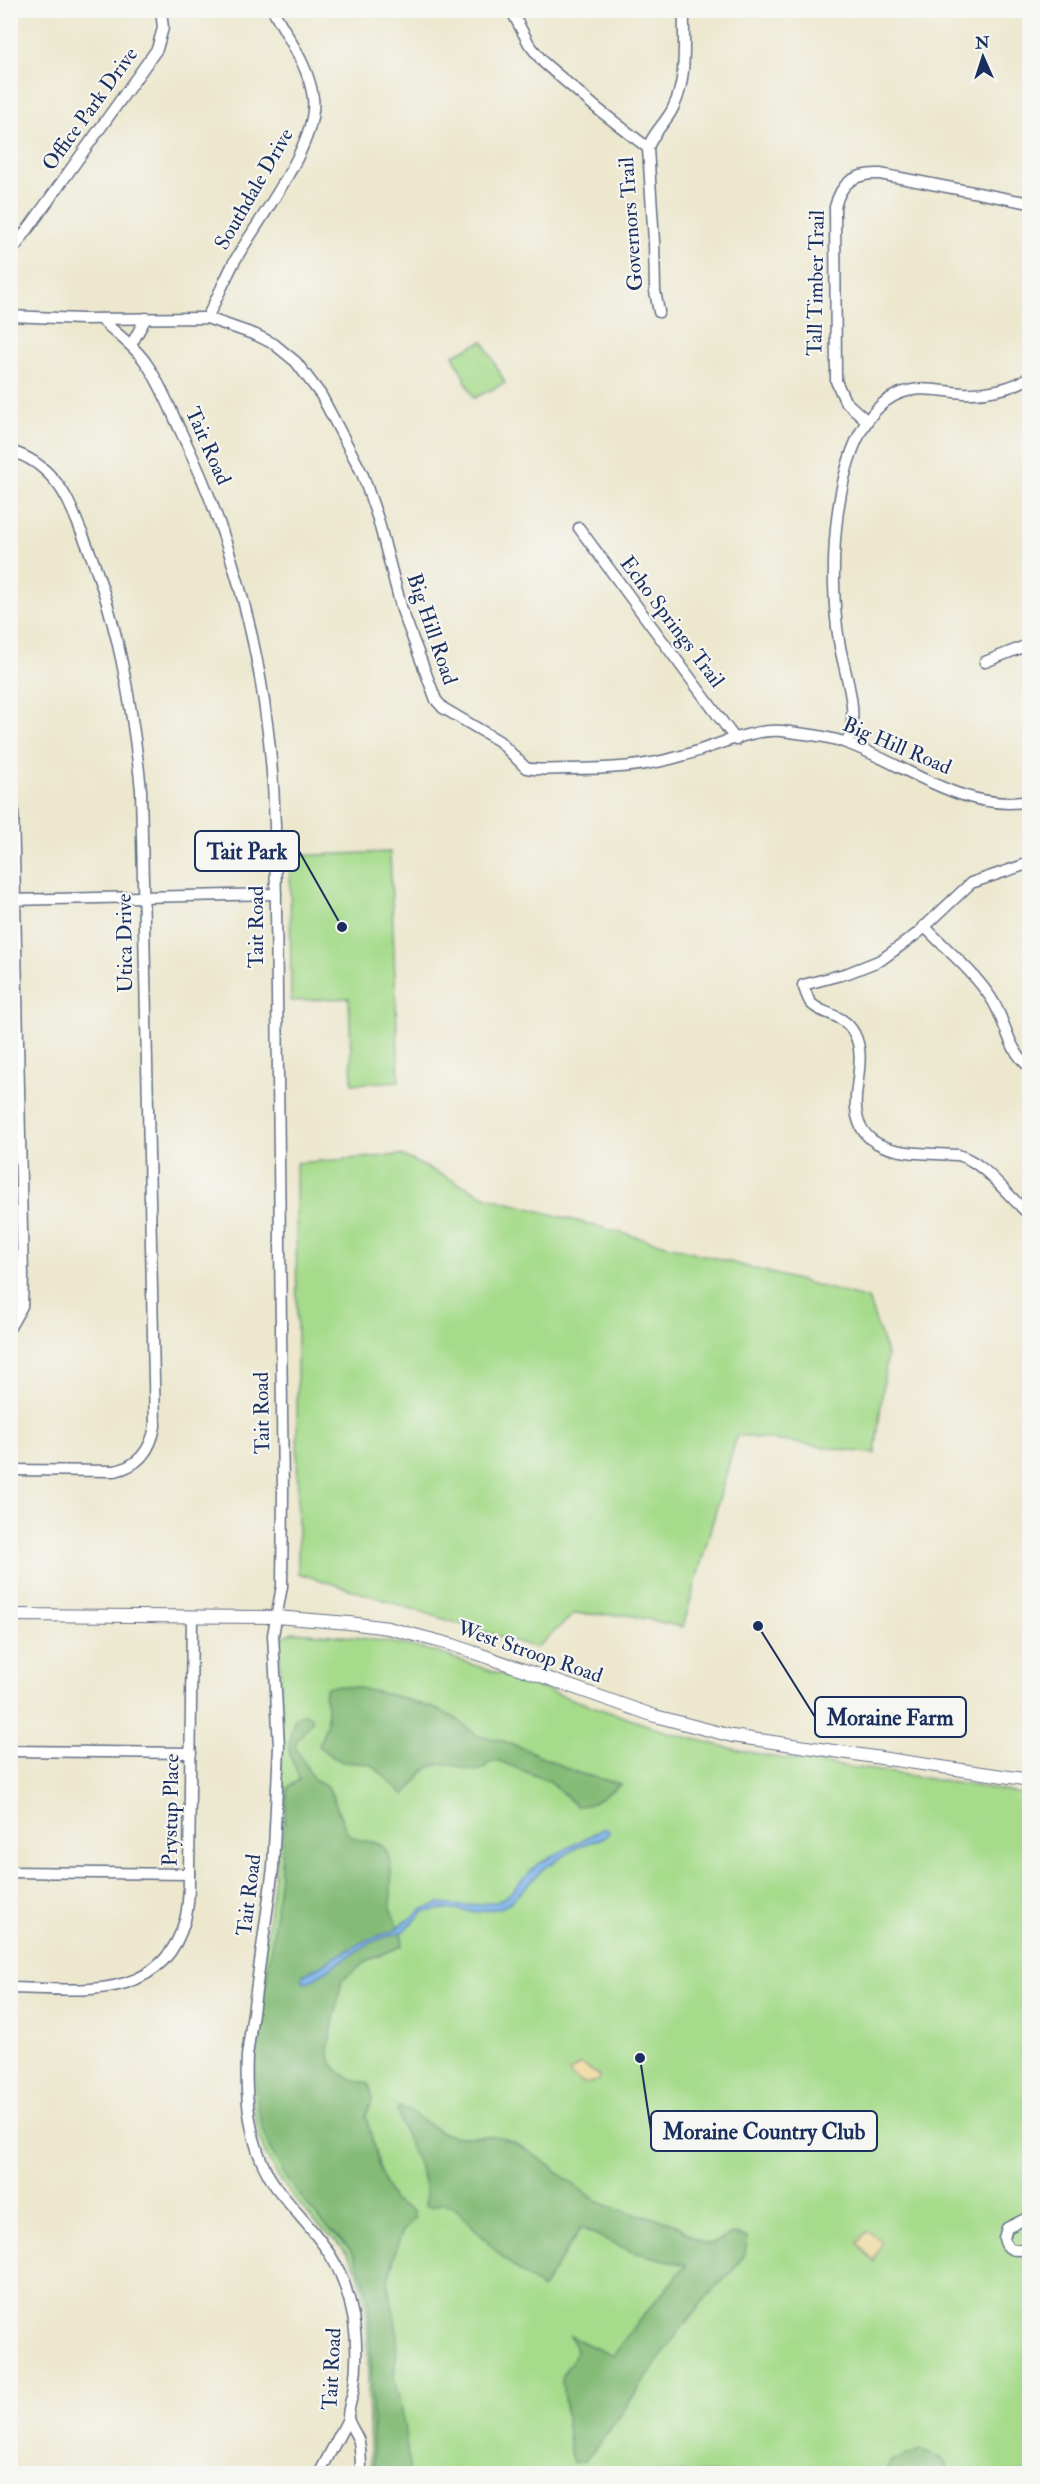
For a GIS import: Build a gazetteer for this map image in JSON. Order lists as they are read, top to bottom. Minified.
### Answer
{"streets":{"main road":["West Stroop Road"],"street":["Office Park Drive","Southdale Drive","Governors Trail","Tall Timber Trail","Tait Road","Echo Springs Trail","Big Hill Road","Utica Drive","Prystup Place"]},"crossings":[["Southdale Drive","Big Hill Road"],["Tait Road","Big Hill Road"],["Tait Road","West Stroop Road"],["Echo Springs Trail","Big Hill Road"],["West Stroop Road","Prystup Place"]],"places":["Tait Park","Moraine Farm","Moraine Country Club"],"north":"top"}
